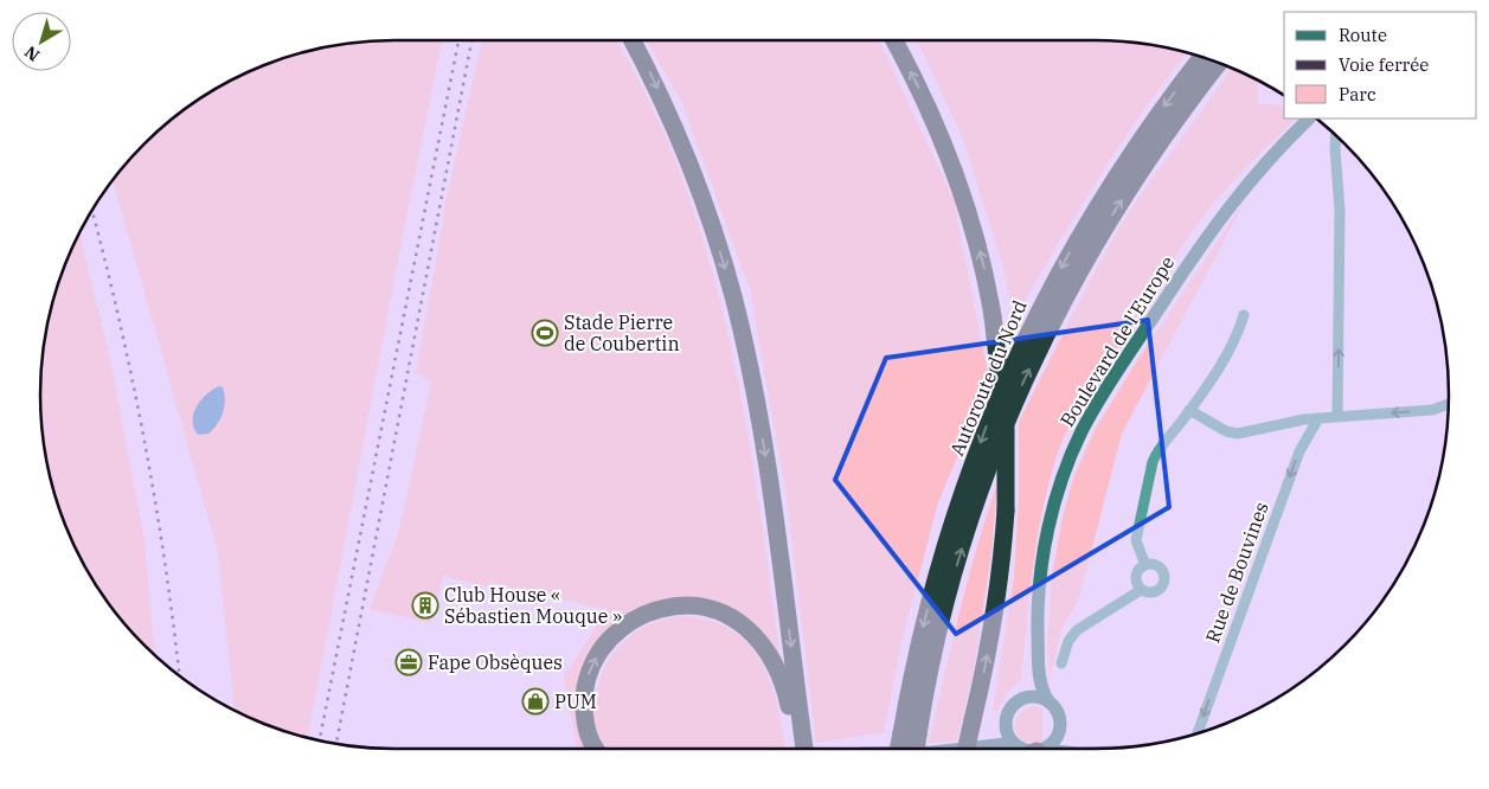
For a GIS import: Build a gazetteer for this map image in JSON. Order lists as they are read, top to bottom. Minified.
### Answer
{"streets":{"highway":["Autoroute du Nord"],"street":["Boulevard de l'Europe","Rue de Bouvines"]},"one_way":["Rue de Bouvines"],"places":{"sports":["Stade Pierre de Coubertin"],"building":["Club House « Sébastien Mouque »"],"office":["Fape Obsèques"],"shop":["PUM"]},"legend":["Route","Voie ferrée","Parc"],"north":"bottom left"}
